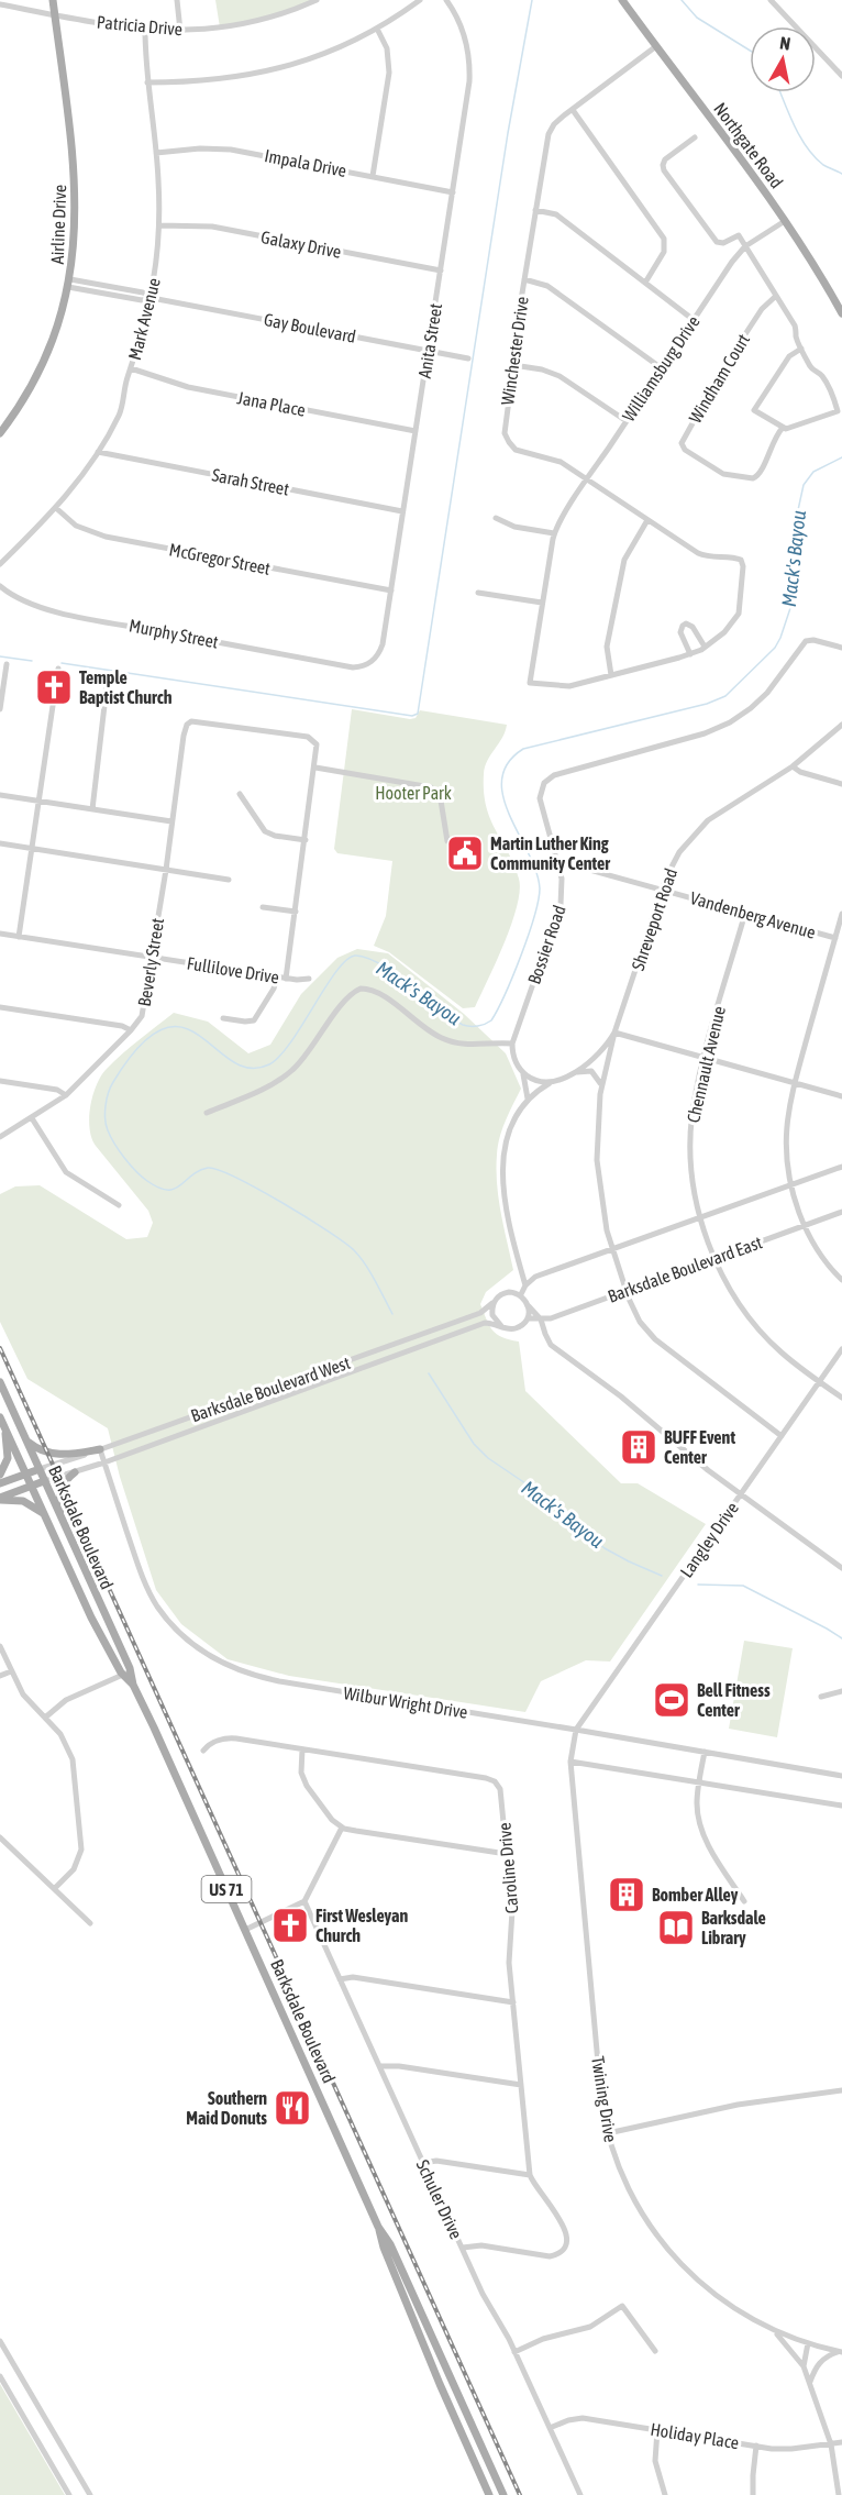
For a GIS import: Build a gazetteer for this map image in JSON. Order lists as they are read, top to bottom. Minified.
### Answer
{"streets":{"main road":["Northgate Road","Airline Drive","Barksdale Boulevard","US 71"],"street":["Patricia Drive","Impala Drive","Galaxy Drive","Mark Avenue","Gay Boulevard","Anita Street","Winchester Drive","Williamsburg Drive","Windham Court","Jana Place","Sarah Street","McGregor Street","Murphy Street","Vandenberg Avenue","Shreveport Road","Bossier Road","Beverly Street","Fullilove Drive","Chennault Avenue","Barksdale Boulevard East","Barksdale Boulevard West","Langley Drive","Wilbur Wright Drive","Caroline Drive","Twining Drive","Schuler Drive","Holiday Place"]},"crossings":[["Patricia Drive","Airline Drive"],["Patricia Drive","Mark Avenue"],["Northgate Road","Winchester Drive"],["Northgate Road","Williamsburg Drive"],["Impala Drive","Mark Avenue"],["Impala Drive","Anita Street"],["Airline Drive","Gay Boulevard"],["Galaxy Drive","Mark Avenue"],["Galaxy Drive","Anita Street"],["Mark Avenue","Gay Boulevard"],["Mark Avenue","Jana Place"],["Mark Avenue","Sarah Street"],["Mark Avenue","McGregor Street"],["Gay Boulevard","Anita Street"],["Anita Street","Jana Place"],["Anita Street","Sarah Street"],["Anita Street","McGregor Street"],["Anita Street","Murphy Street"],["Winchester Drive","Williamsburg Drive"],["Vandenberg Avenue","Shreveport Road"],["Vandenberg Avenue","Bossier Road"],["Vandenberg Avenue","Chennault Avenue"],["Beverly Street","Fullilove Drive"],["Chennault Avenue","Barksdale Boulevard East"],["Chennault Avenue","Langley Drive"],["Barksdale Boulevard East","Barksdale Boulevard West"],["Barksdale Boulevard West","Barksdale Boulevard"],["Barksdale Boulevard West","Wilbur Wright Drive"],["Langley Drive","Wilbur Wright Drive"],["Langley Drive","Twining Drive"],["Wilbur Wright Drive","Twining Drive"],["Caroline Drive","Schuler Drive"],["Schuler Drive","Holiday Place"]],"water":["Mack's Bayou"],"parks":["Hooter Park"],"places":{"church":["Temple Baptist Church","First Wesleyan Church"],"public building":["Martin Luther King Community Center"],"building":["BUFF Event Center","Bomber Alley"],"sports":["Bell Fitness Center"],"library":["Barksdale Library"],"restaurant":["Southern Maid Donuts"]},"north":"top"}
